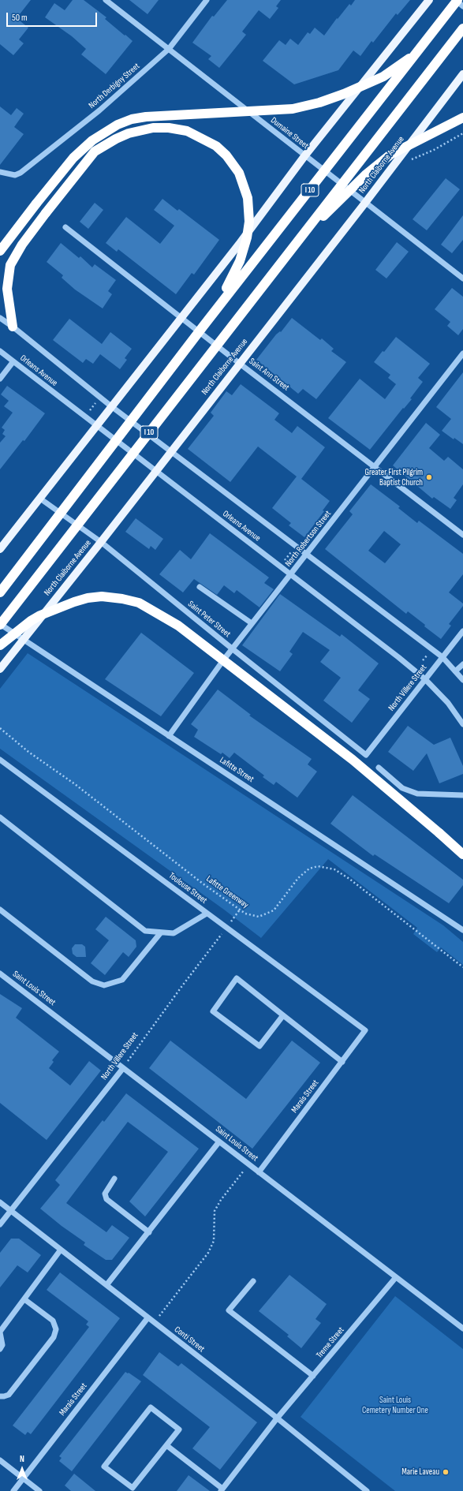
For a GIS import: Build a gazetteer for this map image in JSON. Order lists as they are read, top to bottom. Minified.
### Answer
{"streets":{"highway":["I 10"],"main road":["North Claiborne Avenue"],"street":["North Derbigny Street","Dumaine Street","Orleans Avenue","Saint Ann Street","North Robertson Street","Saint Peter Street","North Villere Street","Lafitte Street","Toulouse Street","Saint Louis Street","Marais Street","Conti Street","Treme Street"],"path":["Lafitte Greenway"]},"crossings":[["North Derbigny Street","Dumaine Street"],["Dumaine Street","North Claiborne Avenue"],["North Claiborne Avenue","Orleans Avenue"],["North Claiborne Avenue","Saint Ann Street"],["North Claiborne Avenue","Saint Peter Street"],["North Claiborne Avenue","Lafitte Street"],["I 10","Lafitte Street"],["Orleans Avenue","North Robertson Street"],["Orleans Avenue","North Villere Street"],["Saint Ann Street","North Robertson Street"],["North Robertson Street","Saint Peter Street"],["North Robertson Street","Lafitte Street"],["Saint Peter Street","North Villere Street"],["North Villere Street","Toulouse Street"],["North Villere Street","Lafitte Greenway"],["North Villere Street","Saint Louis Street"],["North Villere Street","Conti Street"],["Toulouse Street","Marais Street"],["Saint Louis Street","Marais Street"],["Saint Louis Street","Treme Street"],["Marais Street","Conti Street"],["Conti Street","Treme Street"]],"parks":["Saint Louis Cemetery Number One"],"places":["Greater First Pilgrim Baptist Church","Marie Laveau"],"scale_bar":"50 m","north":"top"}
